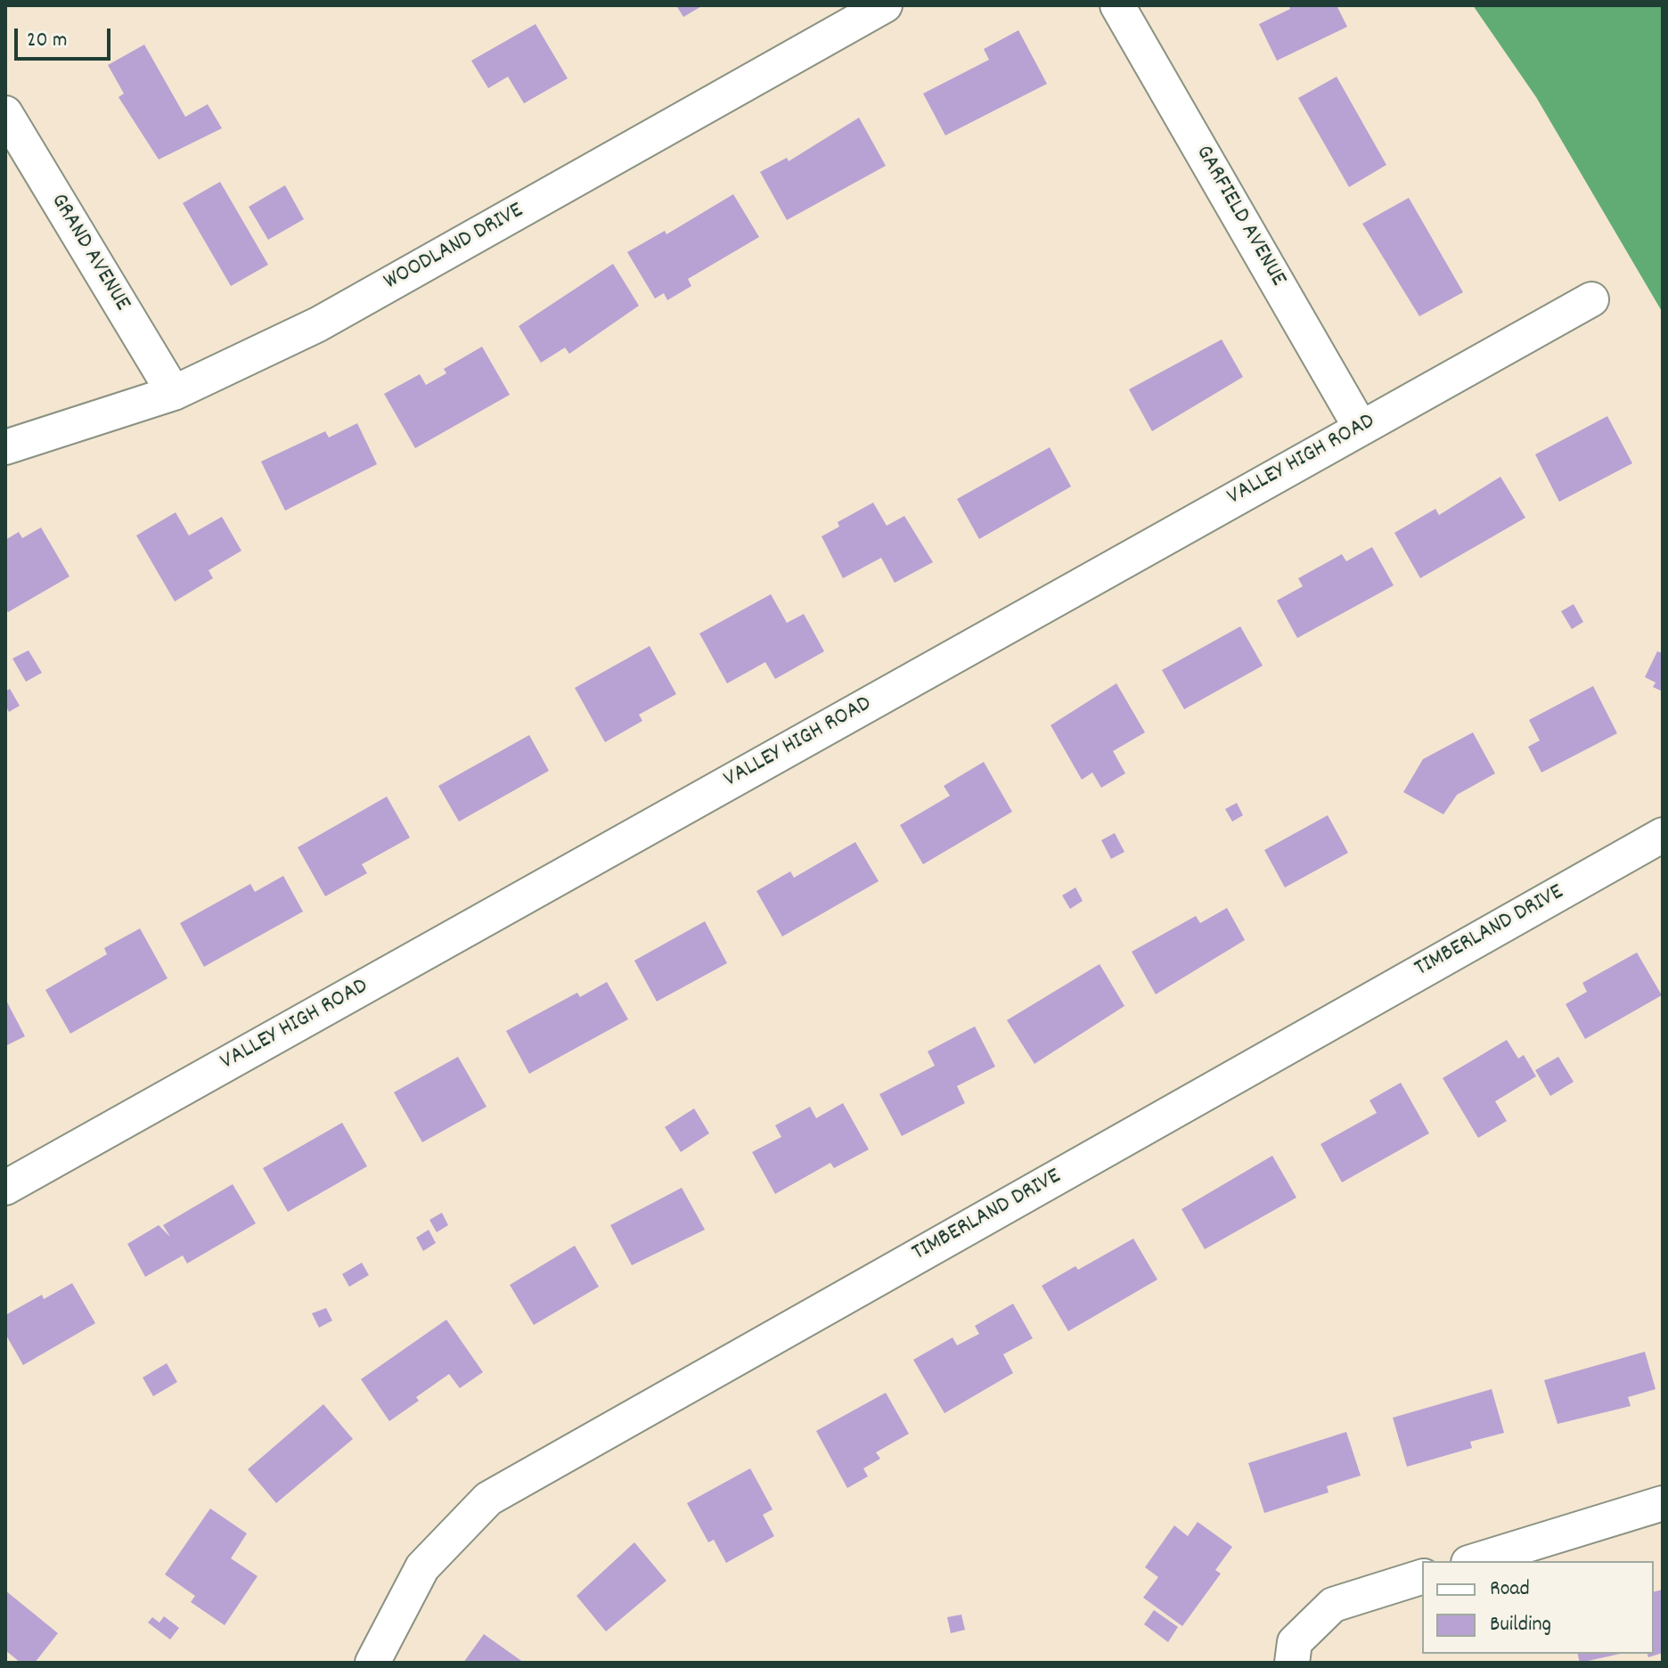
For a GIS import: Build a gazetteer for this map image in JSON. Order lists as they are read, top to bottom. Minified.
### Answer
{"streets":{"street":["GARFIELD AVENUE","WOODLAND DRIVE","GRAND AVENUE","VALLEY HIGH ROAD","TIMBERLAND DRIVE"]},"crossings":[["GARFIELD AVENUE","VALLEY HIGH ROAD"],["WOODLAND DRIVE","GRAND AVENUE"]],"legend":["Road","Building"],"scale_bar":"20 m"}
